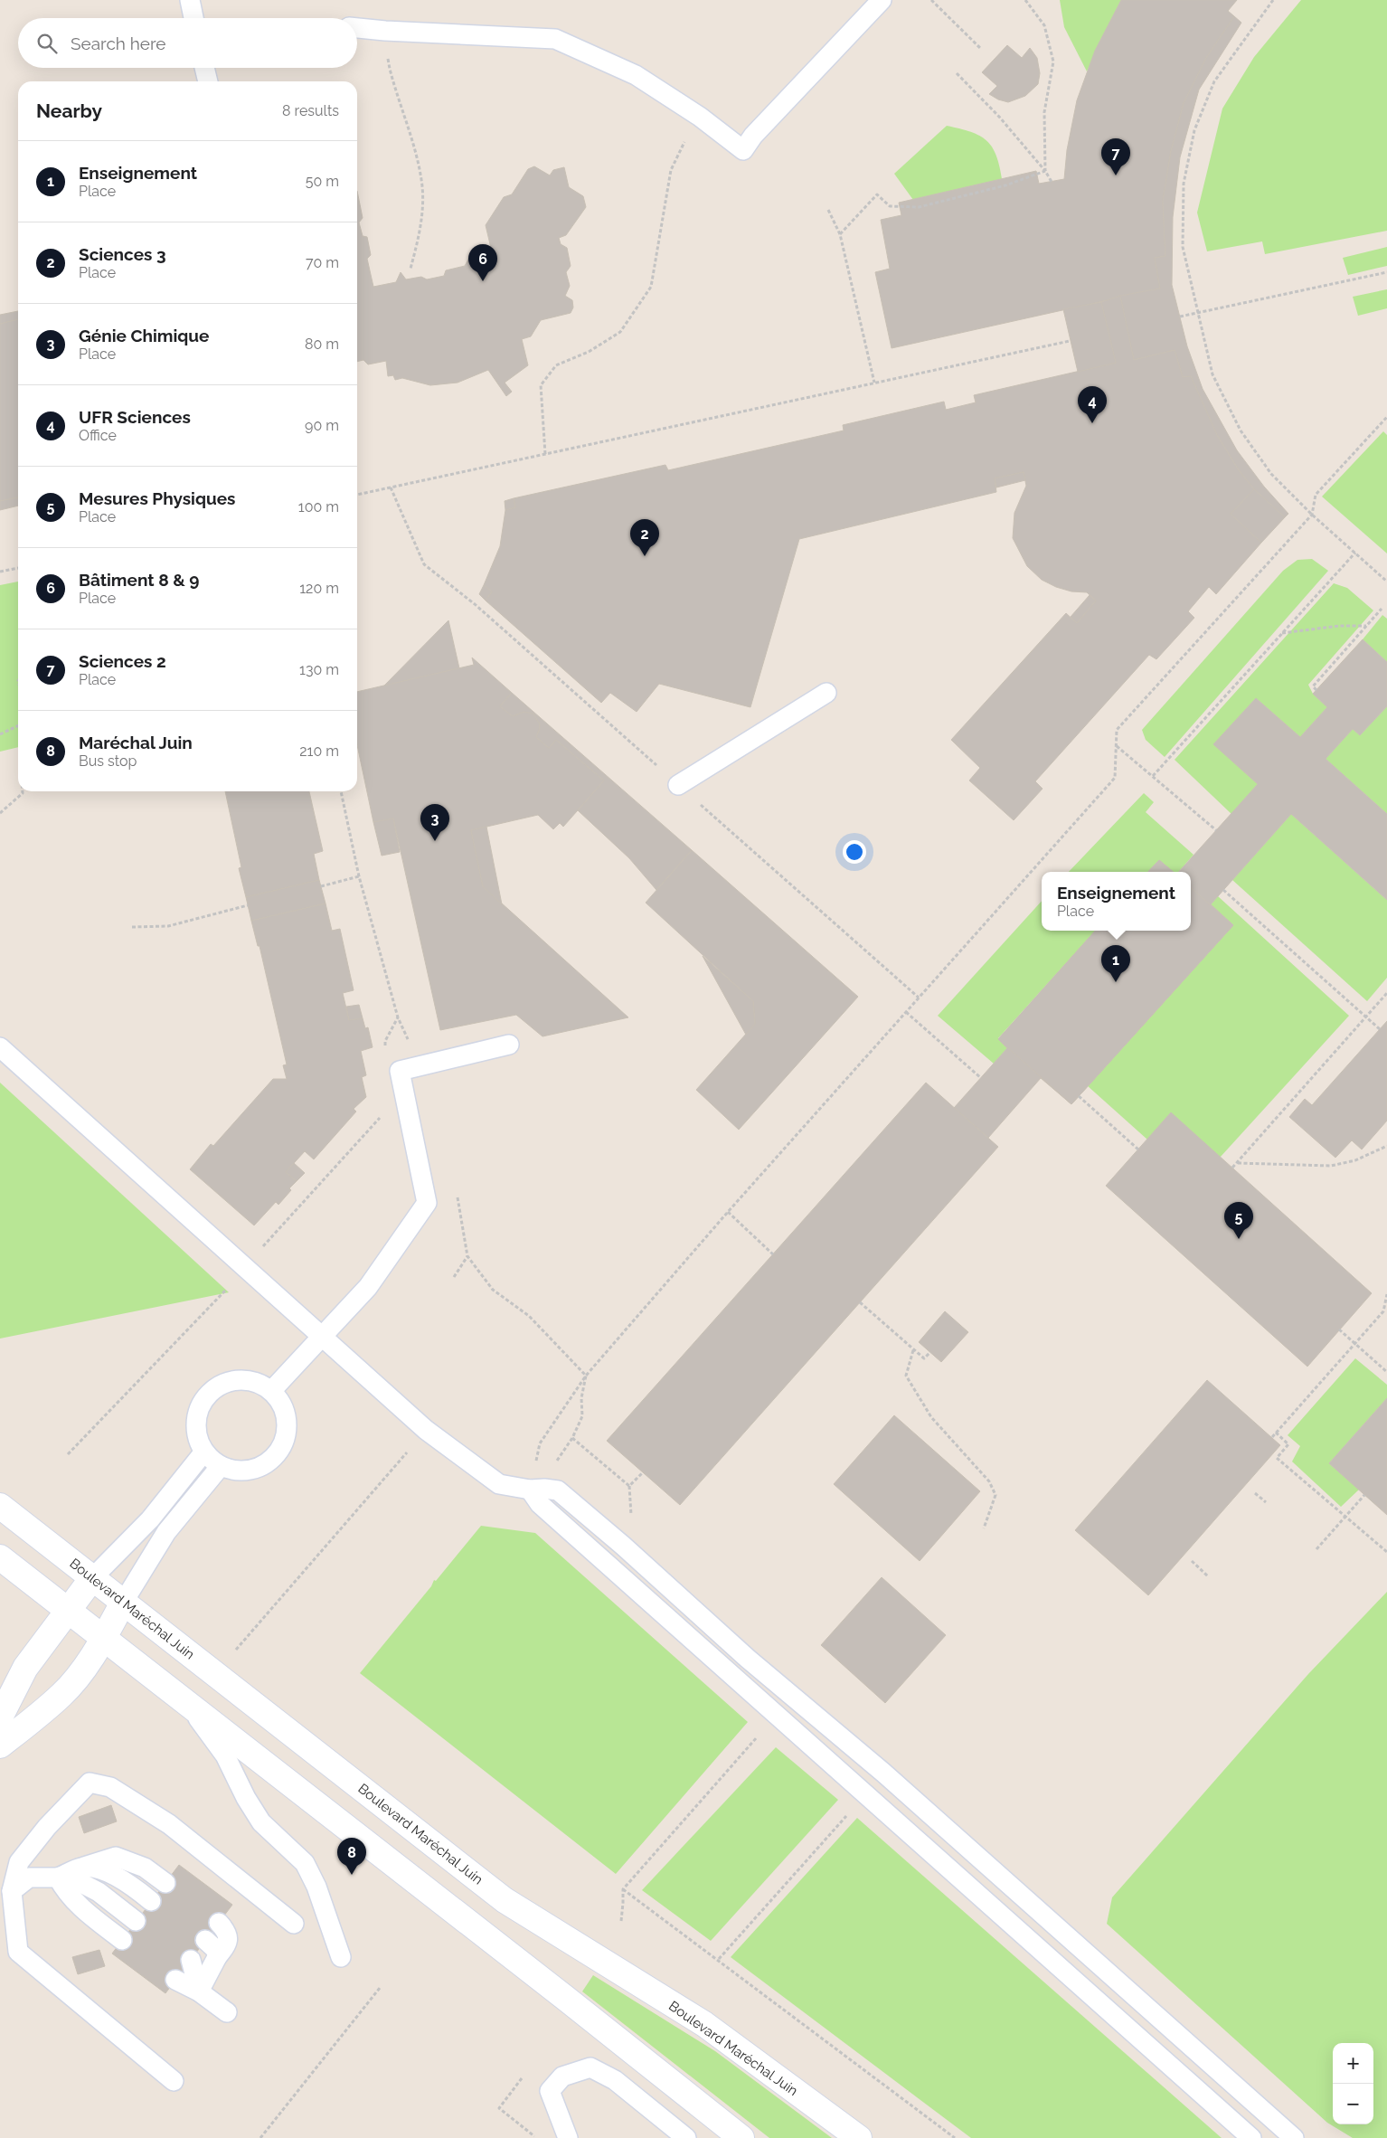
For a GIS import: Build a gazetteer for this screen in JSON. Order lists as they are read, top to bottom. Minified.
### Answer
{"streets":{"main road":["Boulevard Maréchal Juin"]},"page":{"search":"Search here","heading":["Nearby","8 results"],"pins":["7","6","4","2","3","1","5","8"],"list":[{"mark":"1","name":"Enseignement","note":"Place","value":"50 m"},{"mark":"2","name":"Sciences 3","note":"Place","value":"70 m"},{"mark":"3","name":"Génie Chimique","note":"Place","value":"80 m"},{"mark":"4","name":"UFR Sciences","note":"Office","value":"90 m"},{"mark":"5","name":"Mesures Physiques","note":"Place","value":"100 m"},{"mark":"6","name":"Bâtiment 8 & 9","note":"Place","value":"120 m"},{"mark":"7","name":"Sciences 2","note":"Place","value":"130 m"},{"mark":"8","name":"Maréchal Juin","note":"Bus stop","value":"210 m"}],"popup":["Enseignement","Place"],"map_buttons":["+","−"]}}
